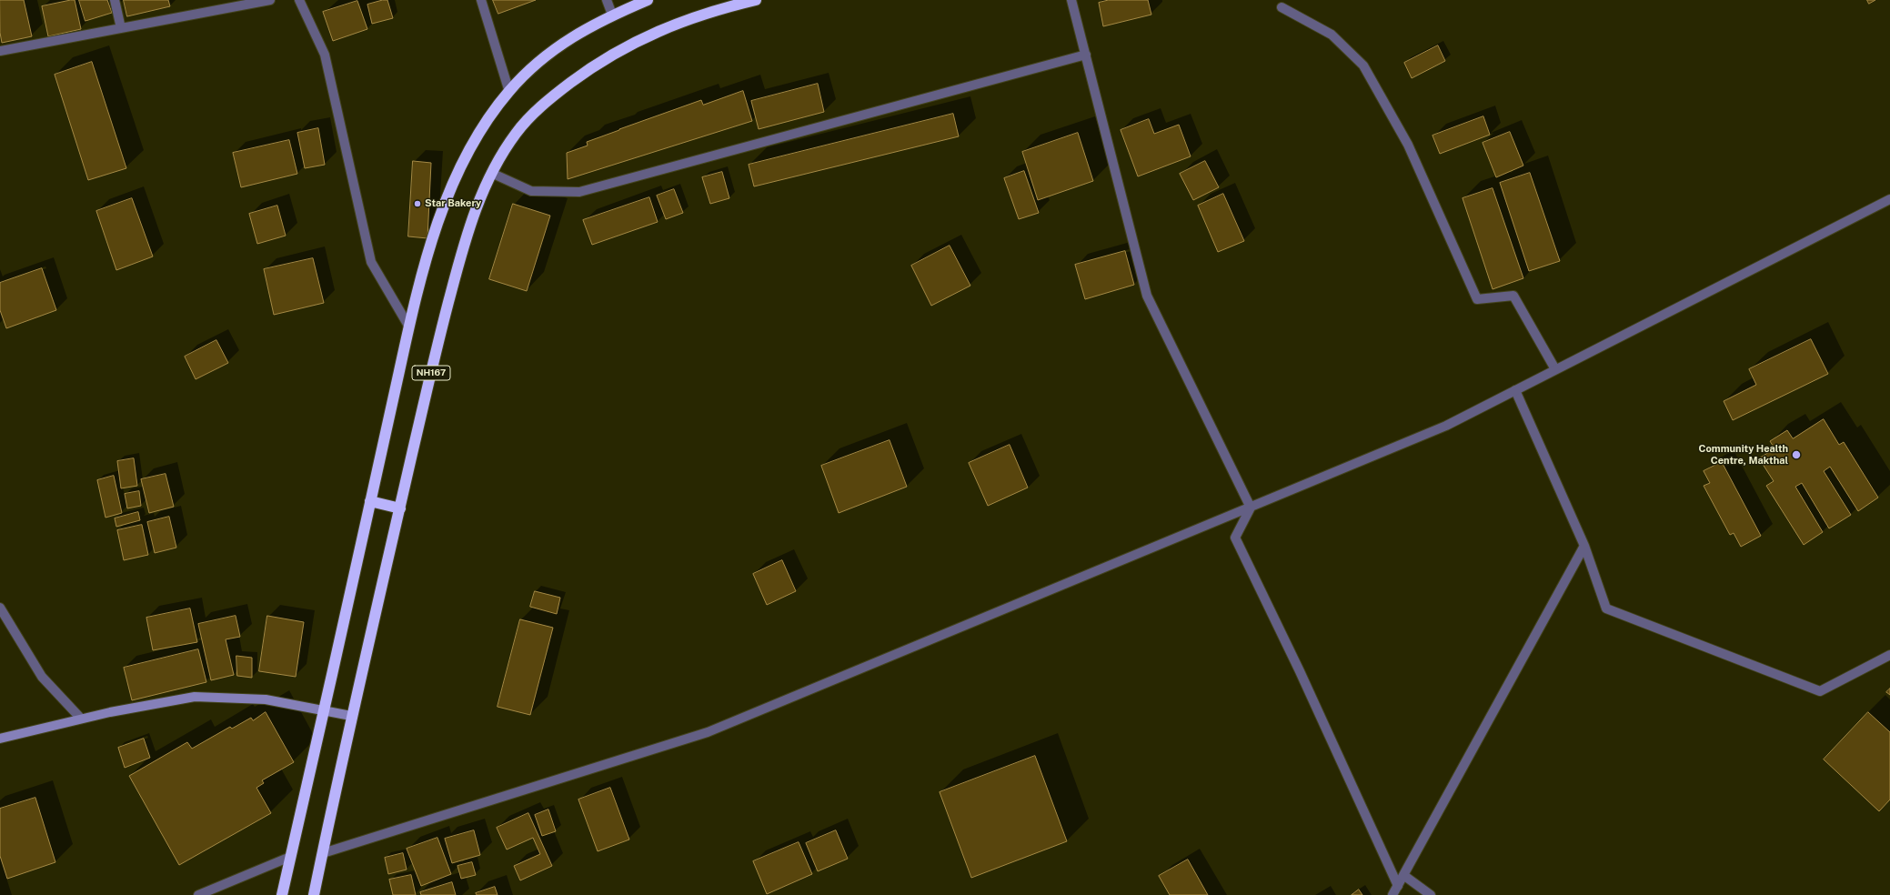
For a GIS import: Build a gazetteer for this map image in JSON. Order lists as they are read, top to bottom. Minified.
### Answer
{"streets":{"highway":["NH167"]},"places":["Star Bakery","Community Health Centre, Makthal"]}
